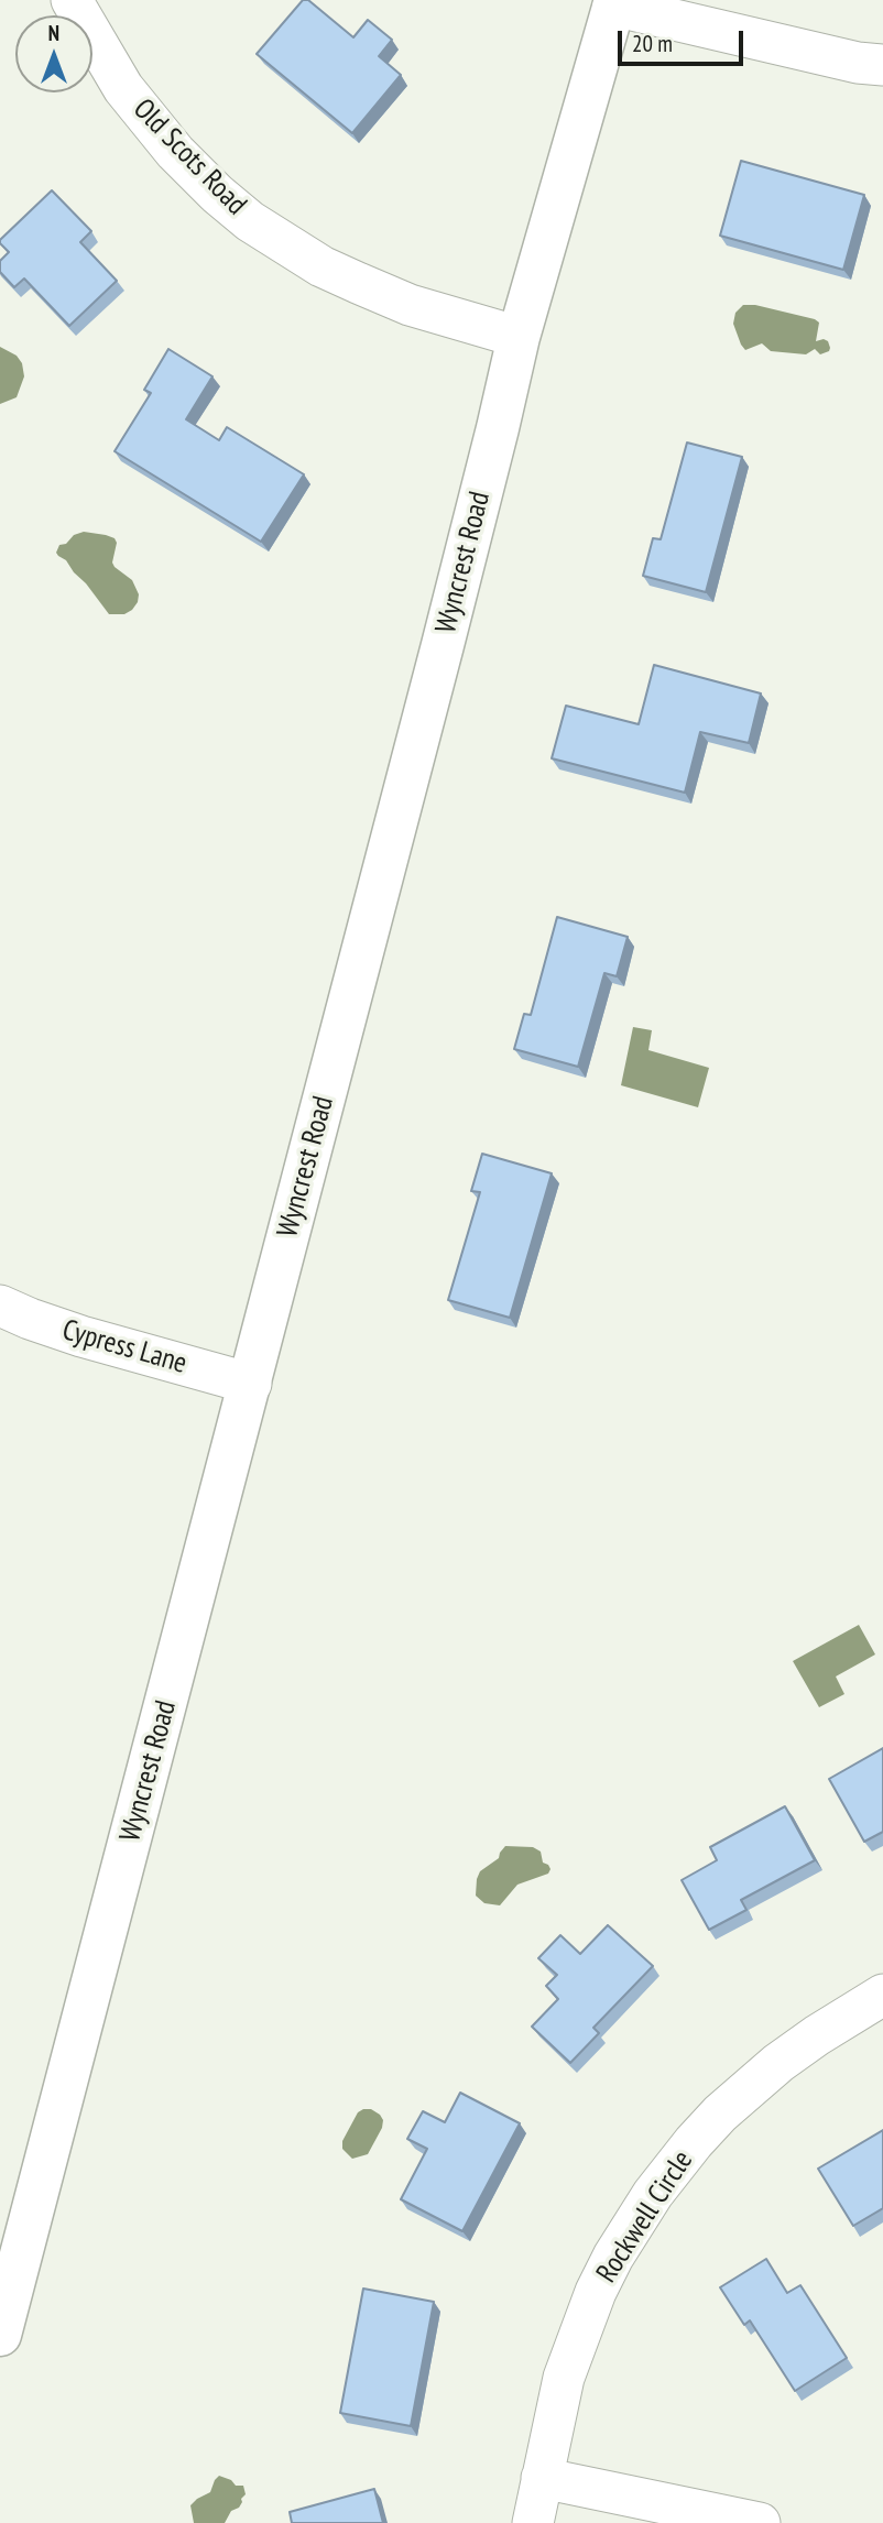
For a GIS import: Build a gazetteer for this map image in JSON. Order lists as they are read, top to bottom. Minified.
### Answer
{"streets":{"street":["Old Scots Road","Wyncrest Road","Cypress Lane","Rockwell Circle"]},"crossings":[["Old Scots Road","Wyncrest Road"],["Wyncrest Road","Cypress Lane"]],"scale_bar":"20 m","north":"top"}
